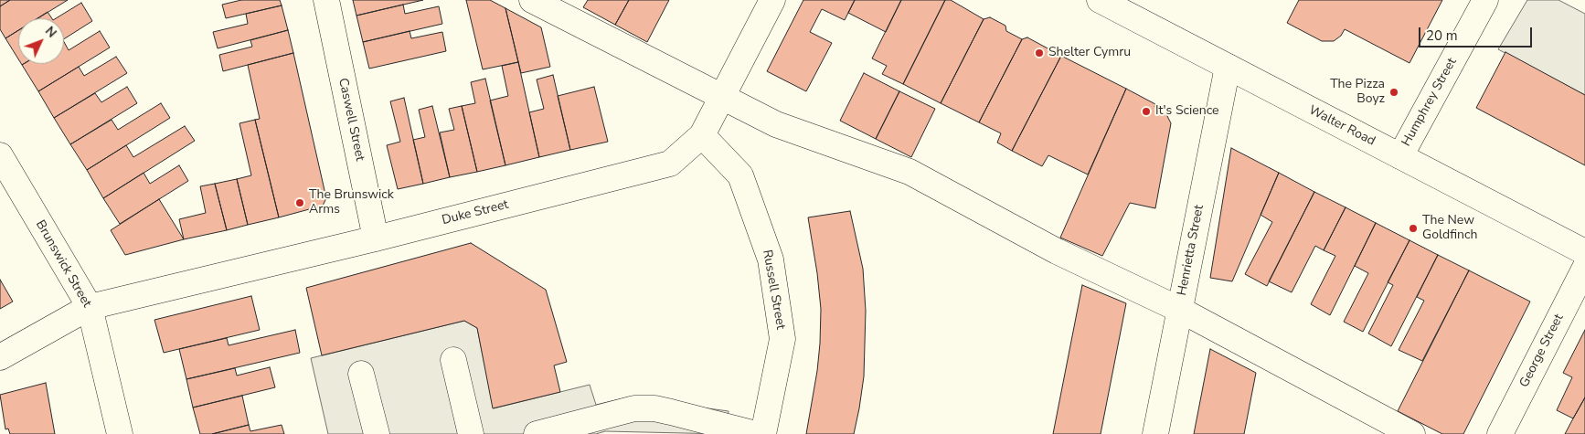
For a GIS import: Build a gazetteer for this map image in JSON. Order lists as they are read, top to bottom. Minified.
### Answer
{"streets":{"street":["Humphrey Street","Caswell Street","Walter Road","Duke Street","Henrietta Street","Brunswick Street","Russell Street","George Street"]},"crossings":[["Humphrey Street","Walter Road"],["Caswell Street","Duke Street"],["Walter Road","Henrietta Street"],["Duke Street","Brunswick Street"],["Duke Street","Russell Street"]],"places":["Shelter Cymru","The Pizza Boyz","It's Science","The Brunswick Arms","The New Goldfinch"],"scale_bar":"20 m","north":"top right"}
